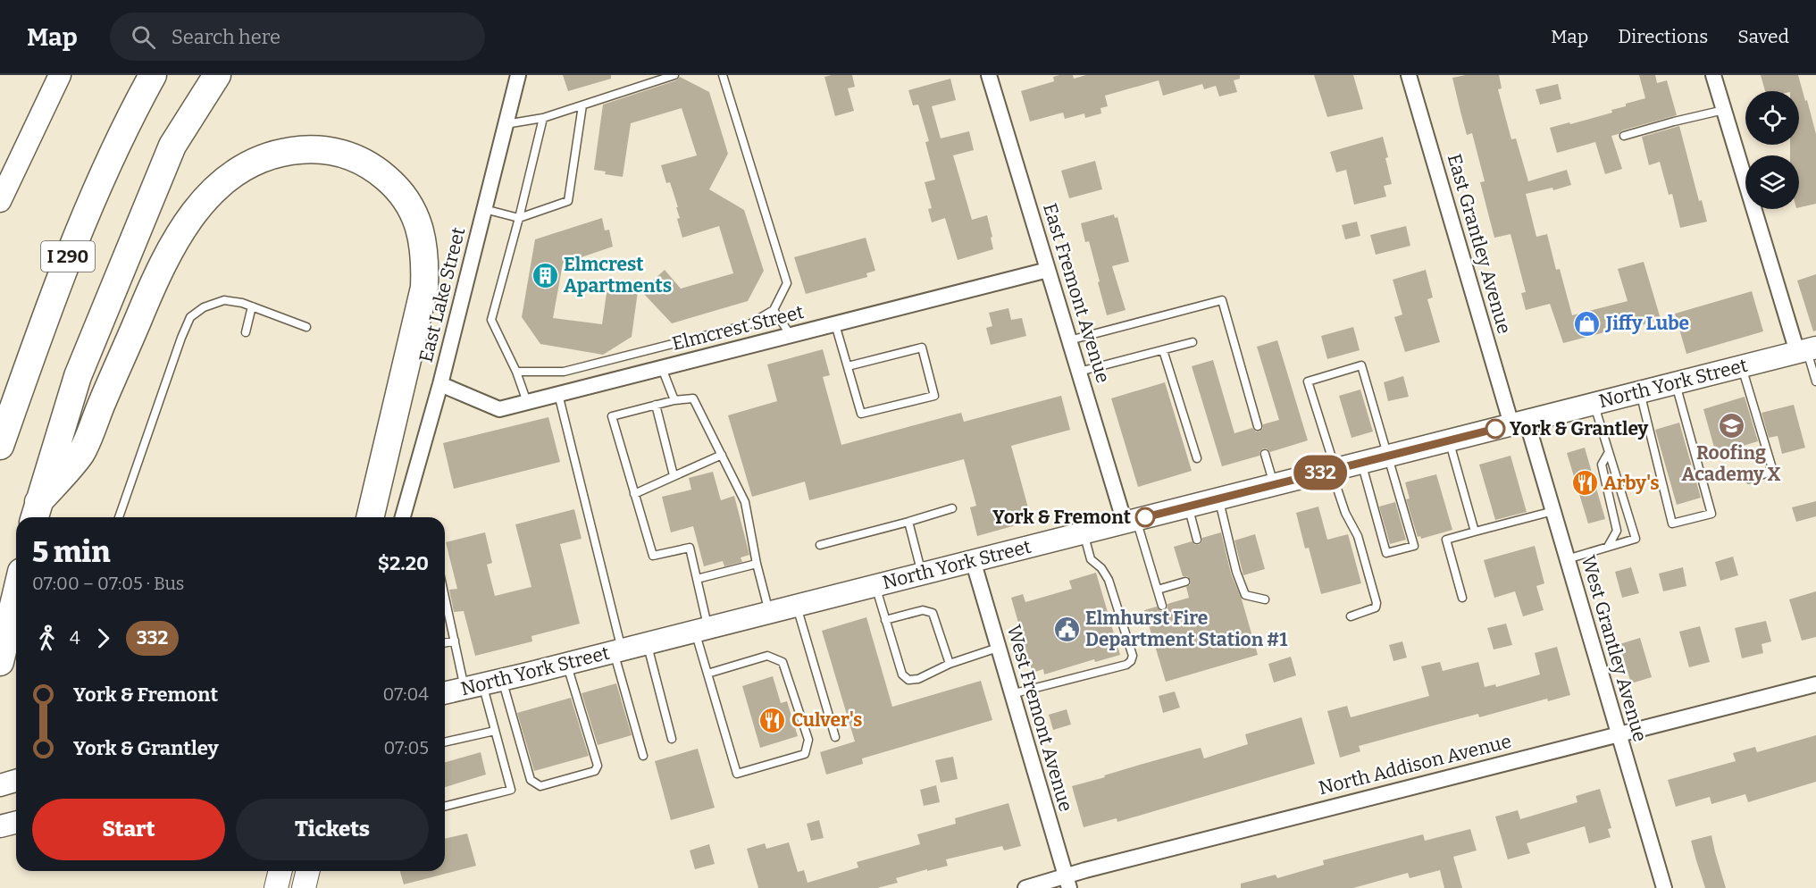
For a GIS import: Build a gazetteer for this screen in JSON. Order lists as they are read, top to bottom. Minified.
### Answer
{"streets":{"highway":["I 290"],"main road":["North York Street"],"street":["East Grantley Avenue","East Fremont Avenue","East Lake Street","Elmcrest Street","West Grantley Avenue","West Fremont Avenue","North Addison Avenue"]},"crossings":[["East Grantley Avenue","North York Street"],["East Grantley Avenue","West Grantley Avenue"],["East Fremont Avenue","Elmcrest Street"],["East Fremont Avenue","North York Street"],["East Lake Street","Elmcrest Street"],["North York Street","West Grantley Avenue"],["North York Street","West Fremont Avenue"],["West Grantley Avenue","North Addison Avenue"],["West Fremont Avenue","North Addison Avenue"]],"places":{"building":["Elmcrest Apartments"],"shop":["Jiffy Lube"],"school or university":["Roofing Academy X"],"other":["York & Grantley","York & Fremont"],"restaurant":["Arby's","Culver's"],"public building":["Elmhurst Fire Department Station #1"]},"lines":["bus line 332"],"page":{"header":"Map","search":"Search here","nav":["Map","Directions","Saved"],"on_map":"332","heading":["5 min","07:00 – 07:05 · Bus","$2.20"],"legs":["4","332"],"list":[{"name":"York & Fremont","value":"07:04"},{"name":"York & Grantley","value":"07:05"}],"buttons":["Start","Tickets"]}}
